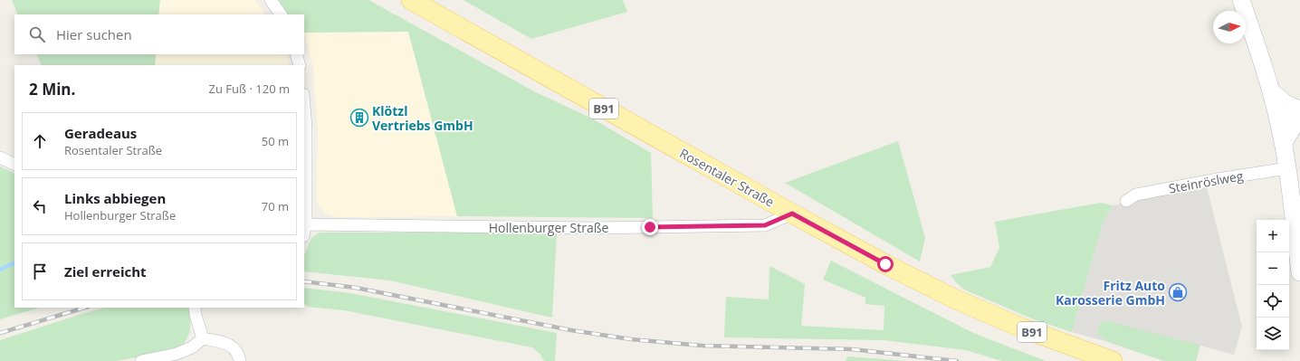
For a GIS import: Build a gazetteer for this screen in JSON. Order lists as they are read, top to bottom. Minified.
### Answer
{"streets":{"main road":["B91","Rosentaler Straße"],"street":["Steinröslweg","Hollenburger Straße"]},"crossings":[["Rosentaler Straße","Hollenburger Straße"]],"places":{"building":["Klötzl Vertriebs GmbH"],"shop":["Fritz Auto Karosserie GmbH"]},"north":"right","page":{"search":"Hier suchen","heading":["2 Min.","Zu Fuß · 120 m"],"list":[["Geradeaus","Rosentaler Straße","50 m"],["Links abbiegen","Hollenburger Straße","70 m"],"Ziel erreicht"],"map_buttons":["+","−"]}}
